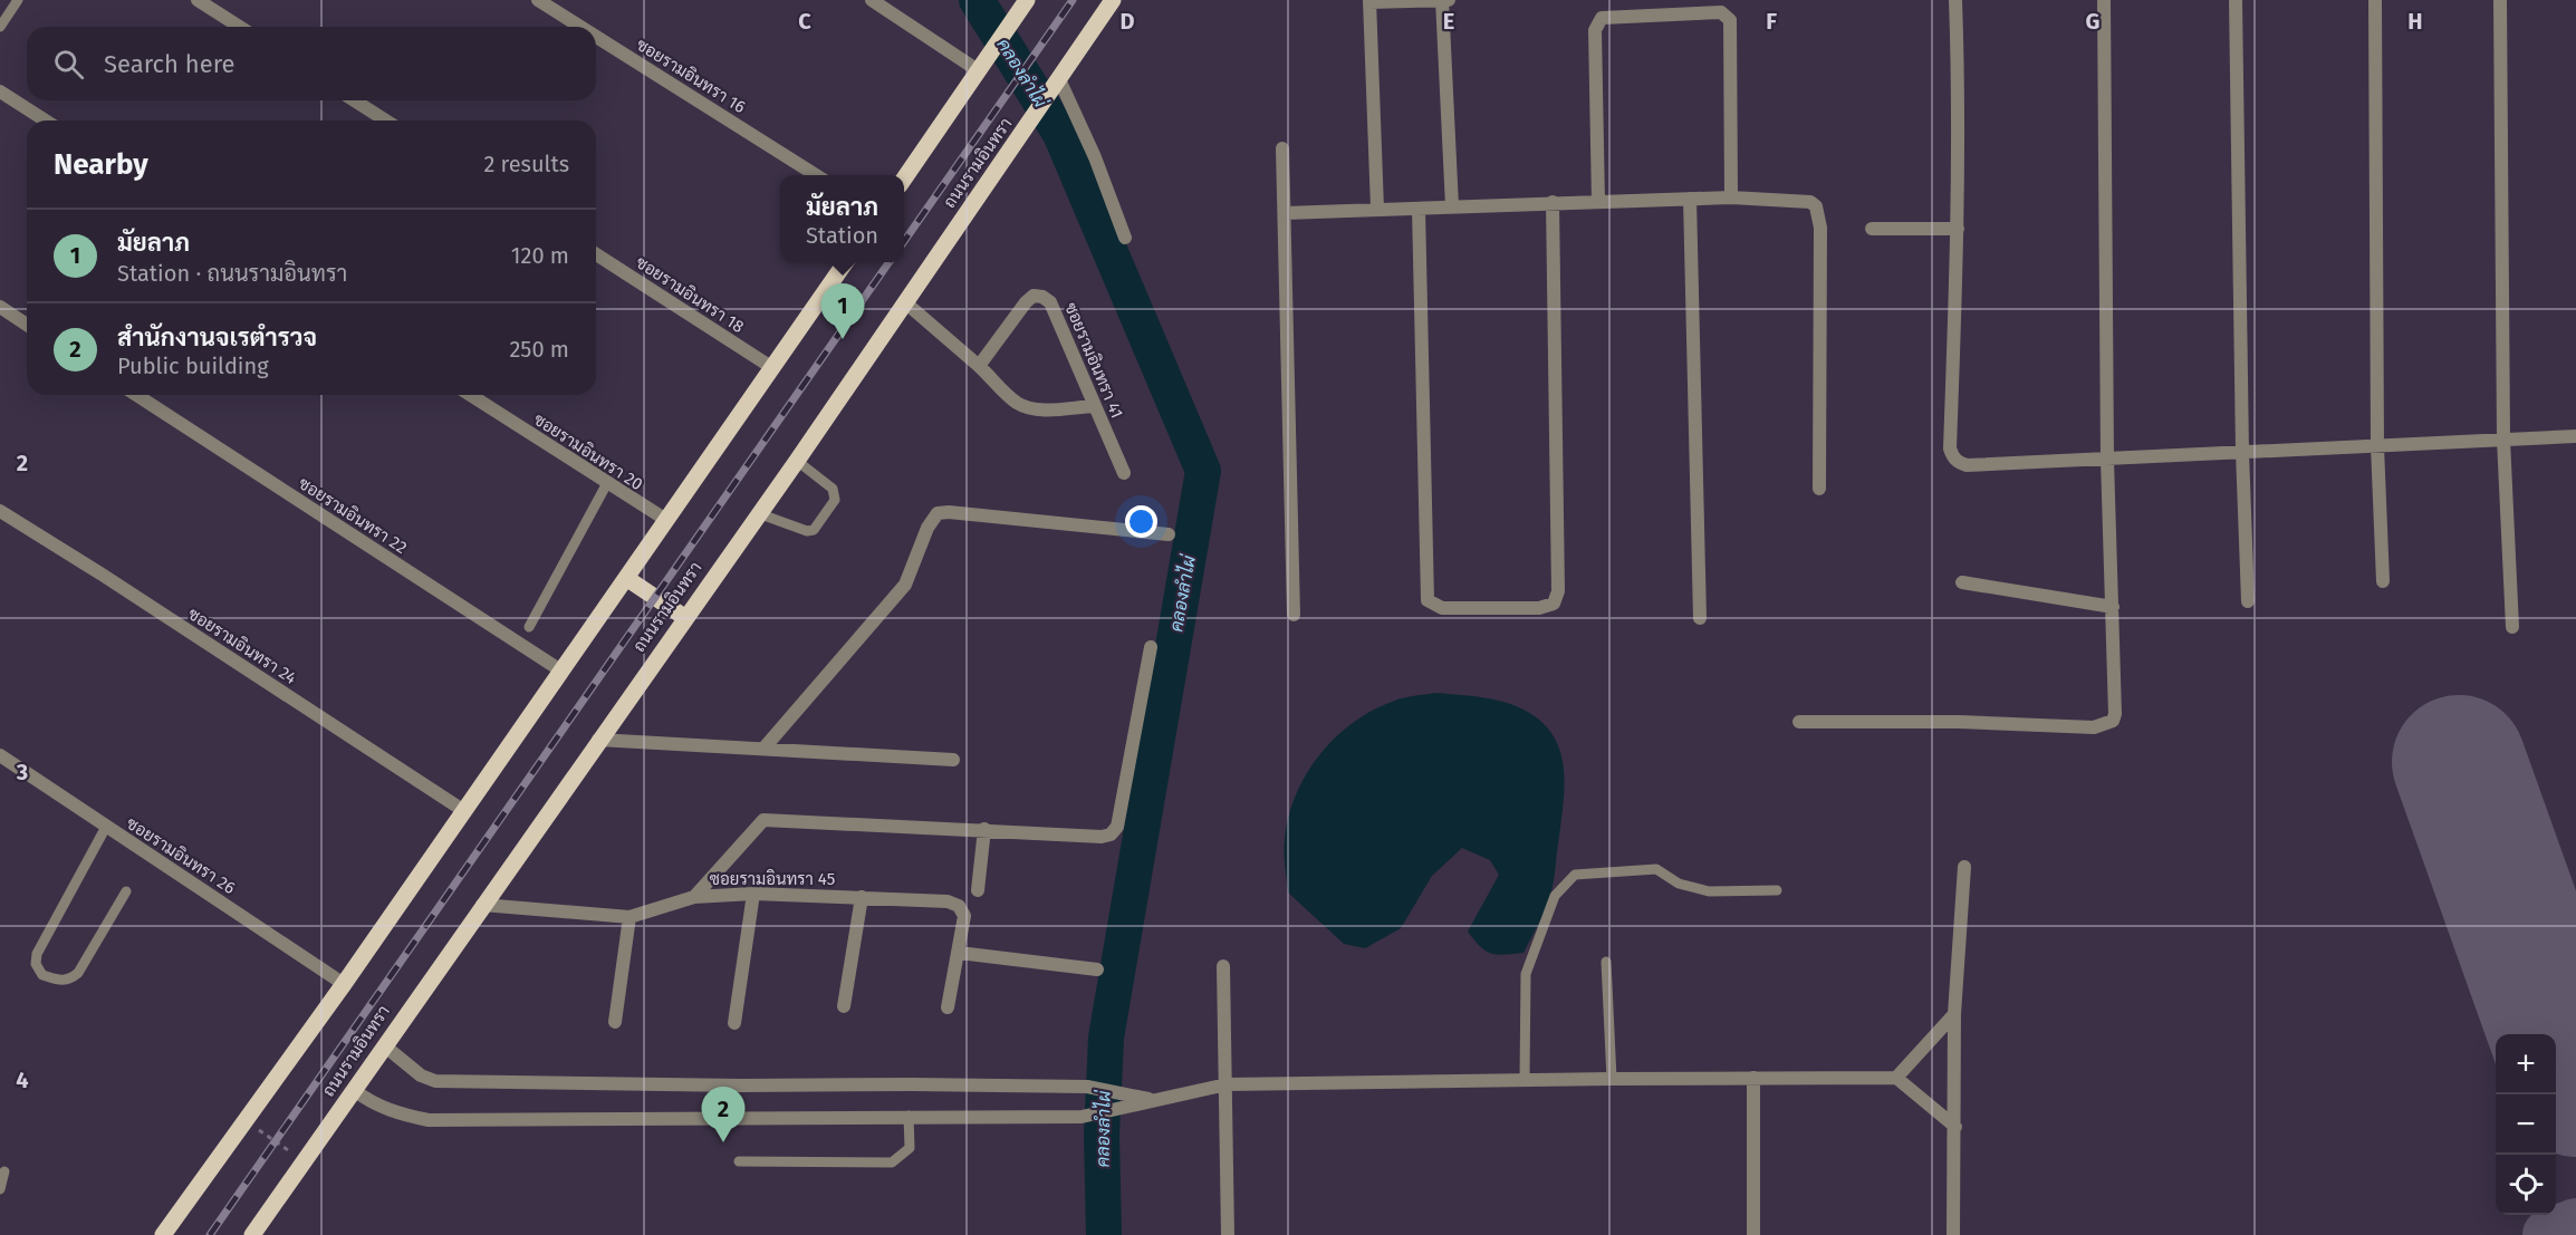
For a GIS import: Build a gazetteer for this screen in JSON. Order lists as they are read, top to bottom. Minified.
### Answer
{"streets":{"main road":["ถนนรามอินทรา"],"street":["ซอยรามอินทรา 16","ซอยรามอินทรา 18","ซอยรามอินทรา 41","ซอยรามอินทรา 20","ซอยรามอินทรา 22","ซอยรามอินทรา 24","ซอยรามอินทรา 26","ซอยรามอินทรา 45"]},"crossings":[["ถนนรามอินทรา","ซอยรามอินทรา 45"]],"water":["คลองลำไผ่"],"page":{"search":"Search here","heading":["Nearby","2 results"],"popup":["มัยลาภ","Station"],"list":[{"mark":"1","name":"มัยลาภ","note":"Station · ถนนรามอินทรา","value":"120 m"},{"mark":"2","name":"สำนักงานจเรตำรวจ","note":"Public building","value":"250 m"}],"pins":["1","2"],"map_buttons":["+","−"]},"grid":{"columns":["C","D","E","F","G","H"],"rows":["2","3","4"]}}
